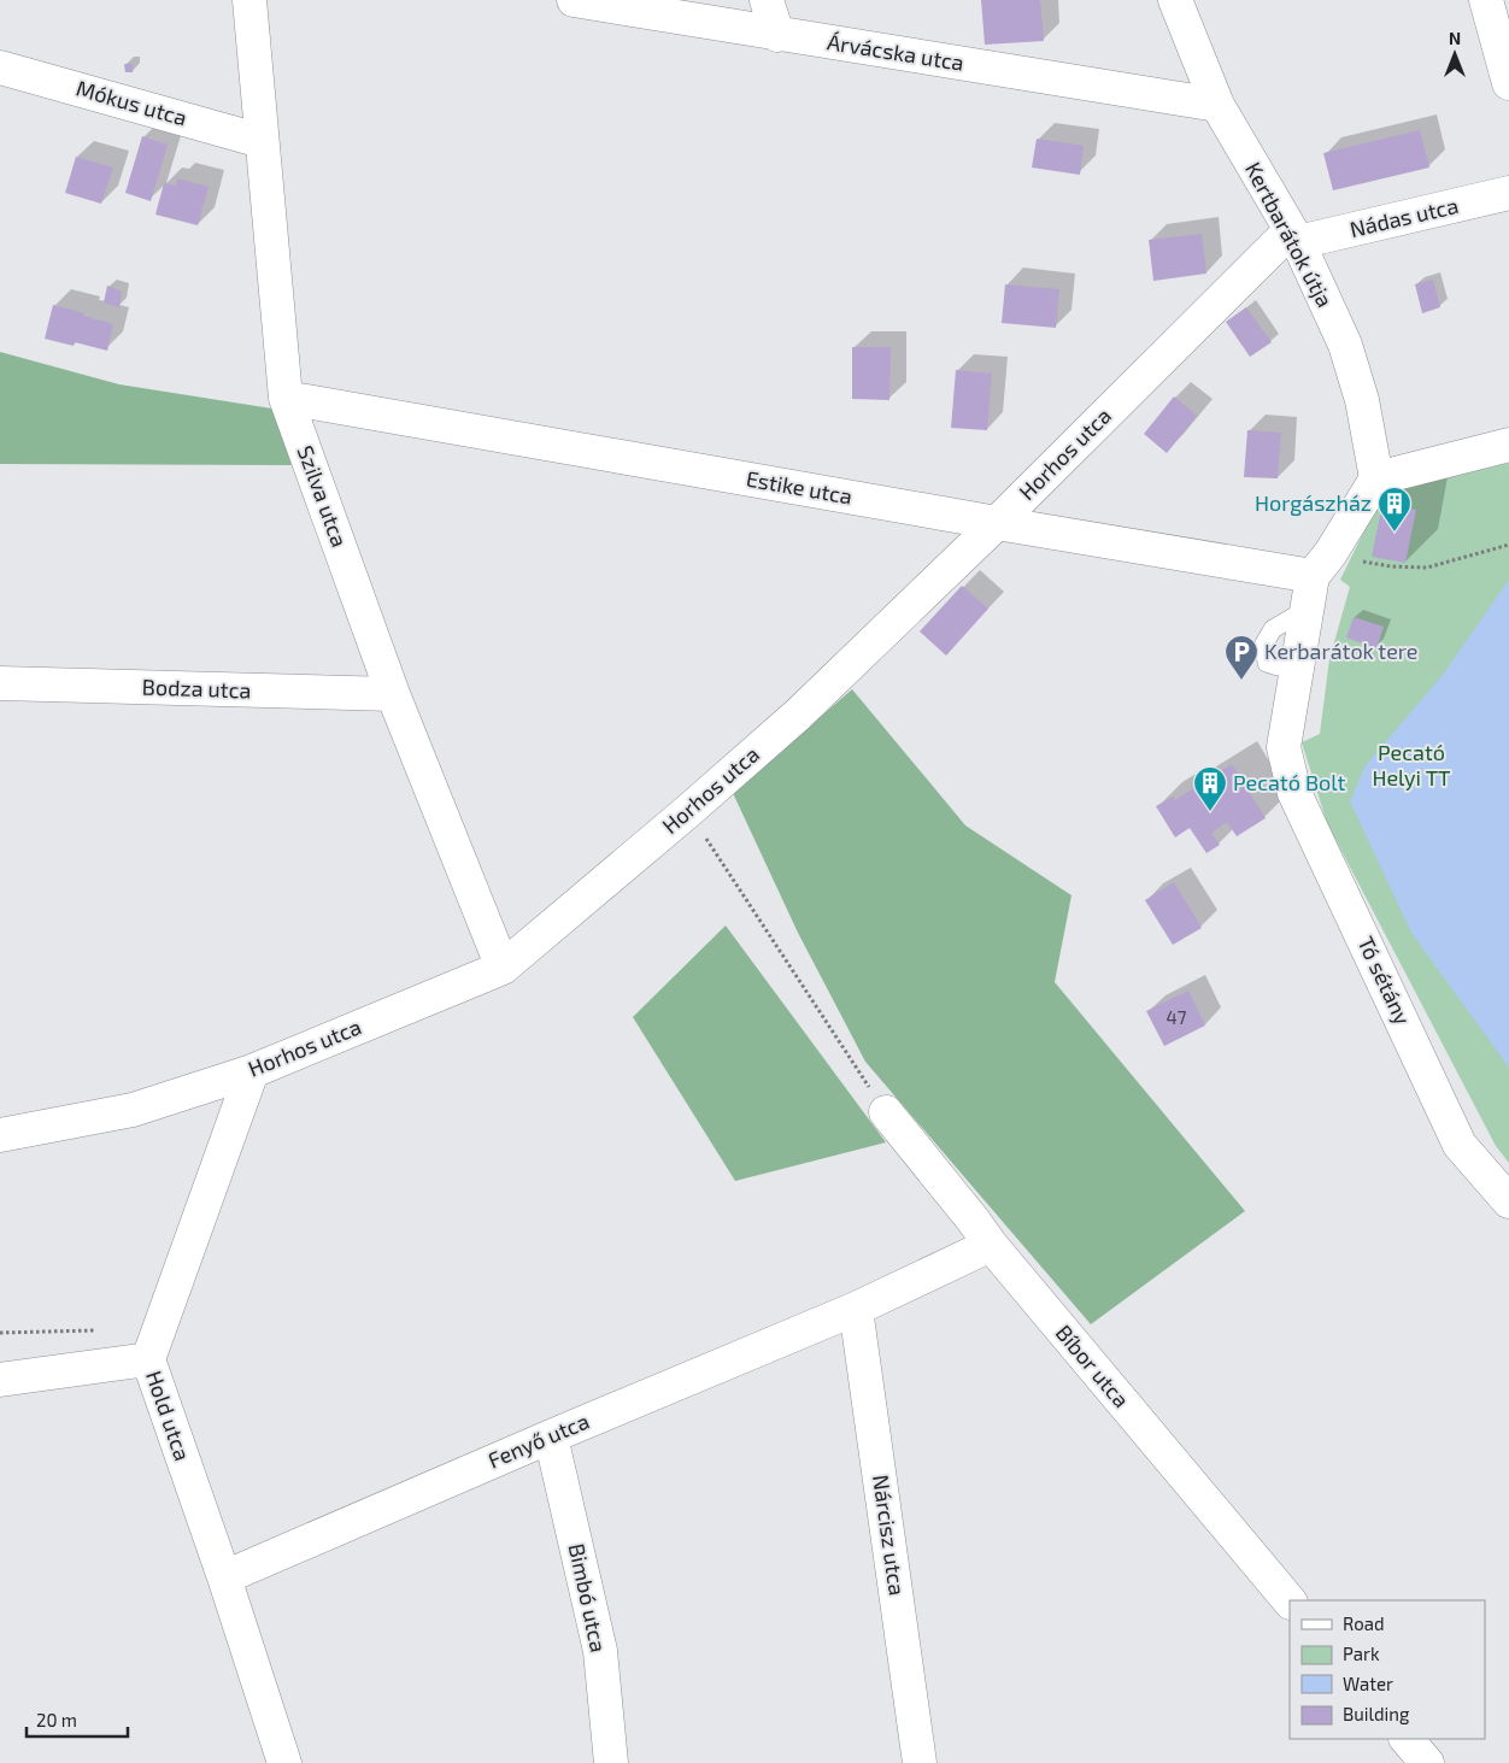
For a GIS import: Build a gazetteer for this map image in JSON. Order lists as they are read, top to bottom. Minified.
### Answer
{"streets":{"street":["Árvácska utca","Mókus utca","Nádas utca","Kertbarátok útja","Horhos utca","Estike utca","Szilva utca","Bodza utca","Tó sétány","Bíbor utca","Hold utca","Fenyő utca","Nárcisz utca","Bimbó utca"]},"crossings":[["Árvácska utca","Kertbarátok útja"],["Mókus utca","Szilva utca"],["Nádas utca","Kertbarátok útja"],["Nádas utca","Horhos utca"],["Kertbarátok útja","Horhos utca"],["Horhos utca","Estike utca"],["Horhos utca","Szilva utca"],["Horhos utca","Hold utca"],["Estike utca","Szilva utca"],["Estike utca","Tó sétány"],["Szilva utca","Bodza utca"],["Hold utca","Fenyő utca"],["Fenyő utca","Nárcisz utca"],["Fenyő utca","Bimbó utca"]],"parks":["Pecató Helyi TT"],"places":{"building":["Horgászház","Pecató Bolt"],"parking":["Kerbarátok tere"]},"house_numbers":["47"],"legend":["Road","Park","Water","Building"],"scale_bar":"20 m","north":"top"}
